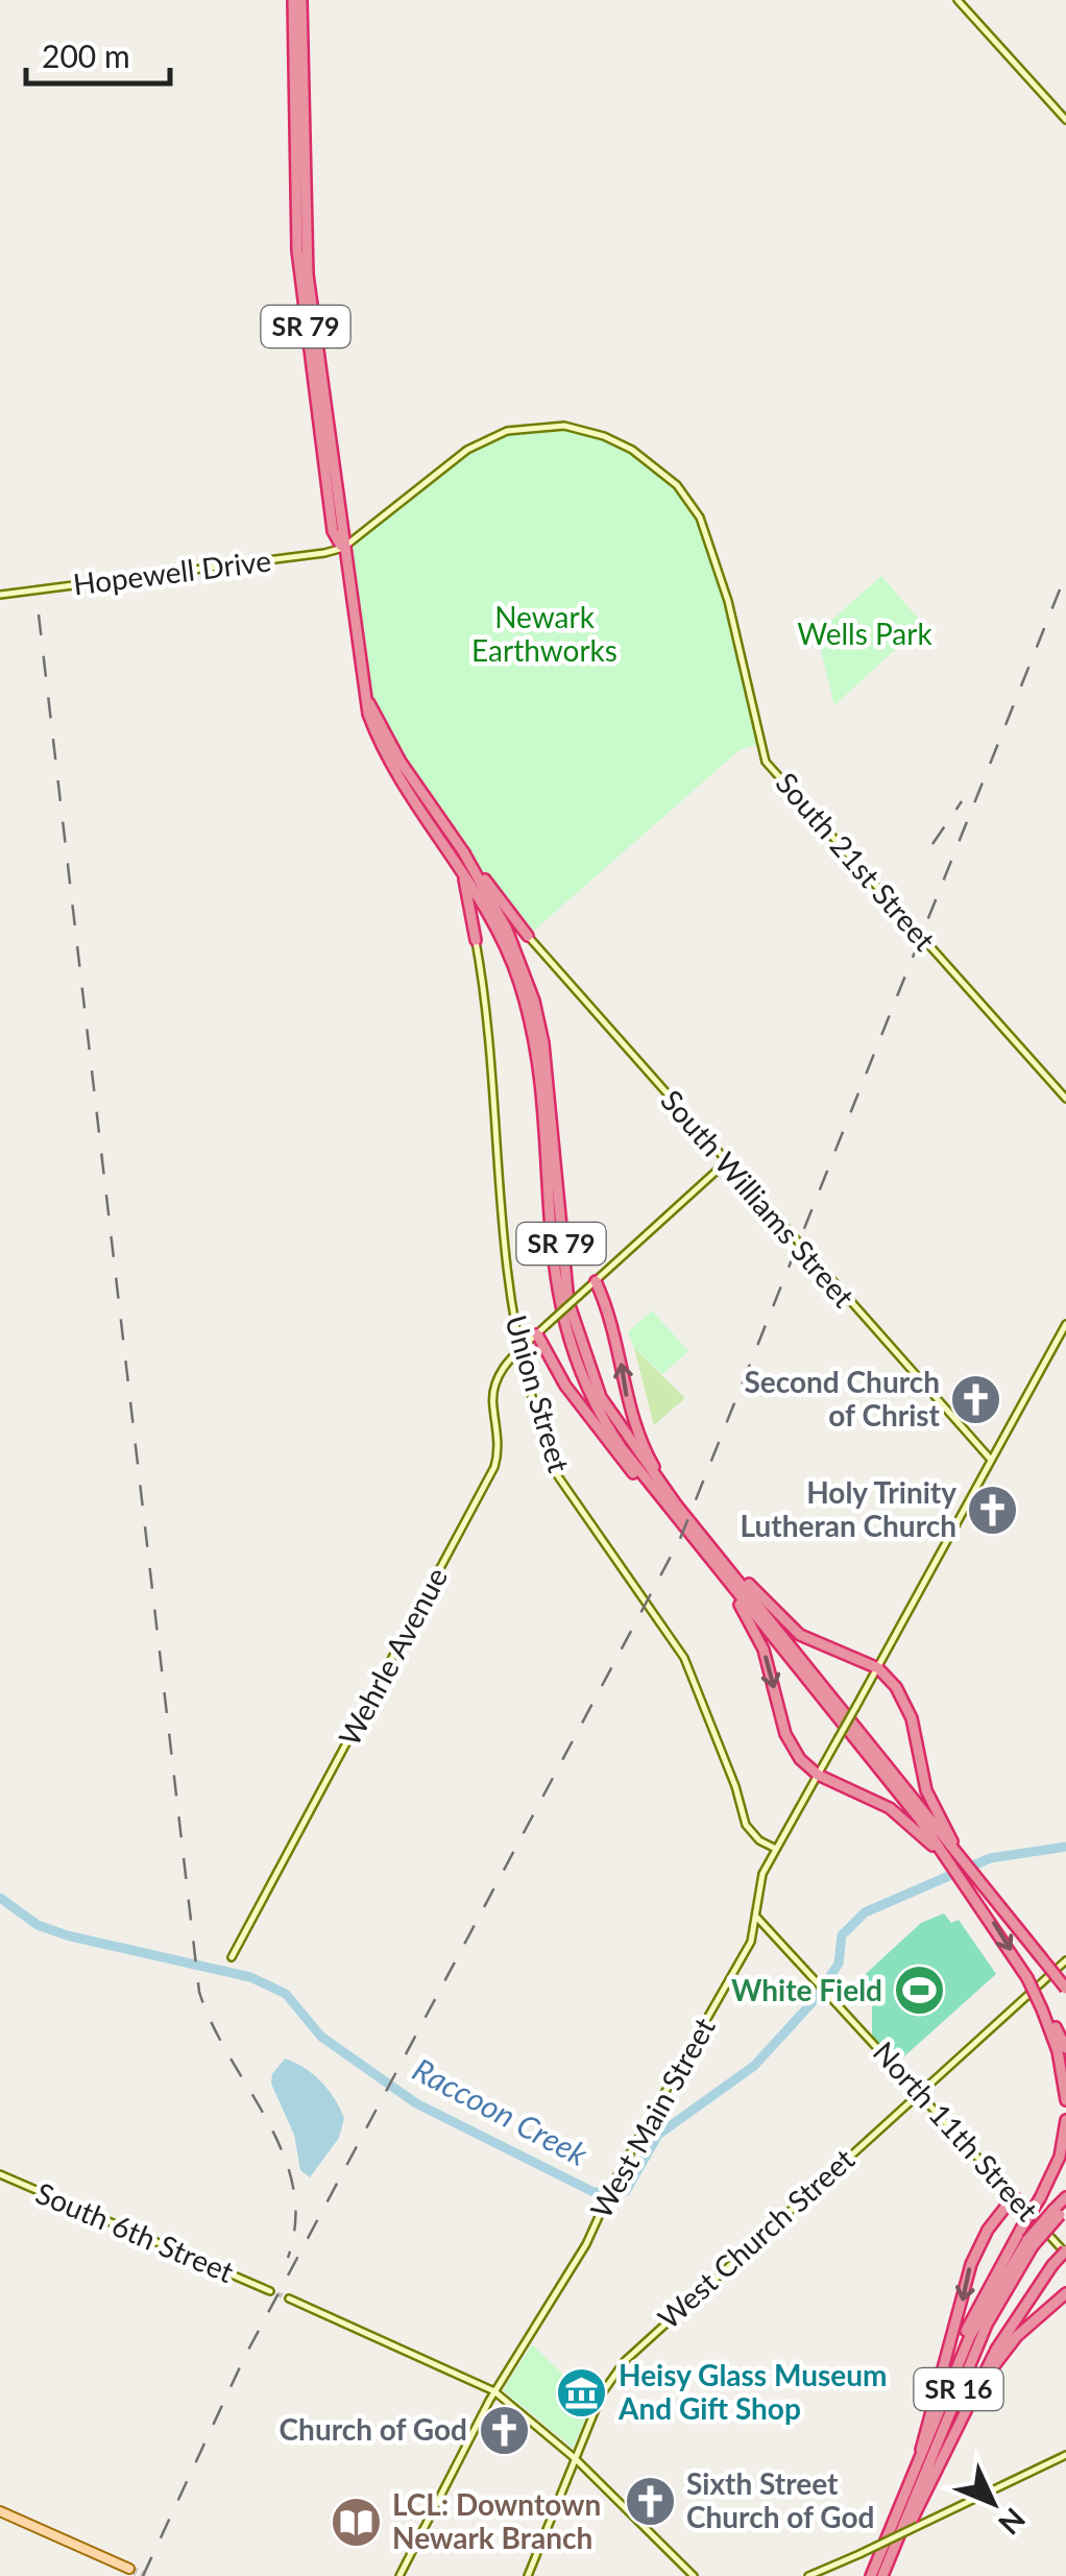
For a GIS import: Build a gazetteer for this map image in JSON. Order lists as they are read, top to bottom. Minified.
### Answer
{"streets":{"highway":["SR 79","SR 16"],"street":["Hopewell Drive","South 21st Street","South Williams Street","Union Street","Wehrle Avenue","West Main Street","North 11th Street","South 6th Street","West Church Street"]},"crossings":[["SR 79","Hopewell Drive"],["SR 79","South 21st Street"],["Hopewell Drive","South 21st Street"],["South Williams Street","Wehrle Avenue"],["South Williams Street","West Main Street"],["Union Street","Wehrle Avenue"],["Union Street","West Main Street"],["West Main Street","North 11th Street"],["North 11th Street","West Church Street"]],"water":["Raccoon Creek"],"parks":["Newark Earthworks","Wells Park"],"places":{"church":["Second Church of Christ","Holy Trinity Lutheran Church","Church of God","Sixth Street Church of God"],"sports":["White Field"],"museum":["Heisy Glass Museum And Gift Shop"],"library":["LCL: Downtown Newark Branch"]},"scale_bar":"200 m","north":"bottom right"}
